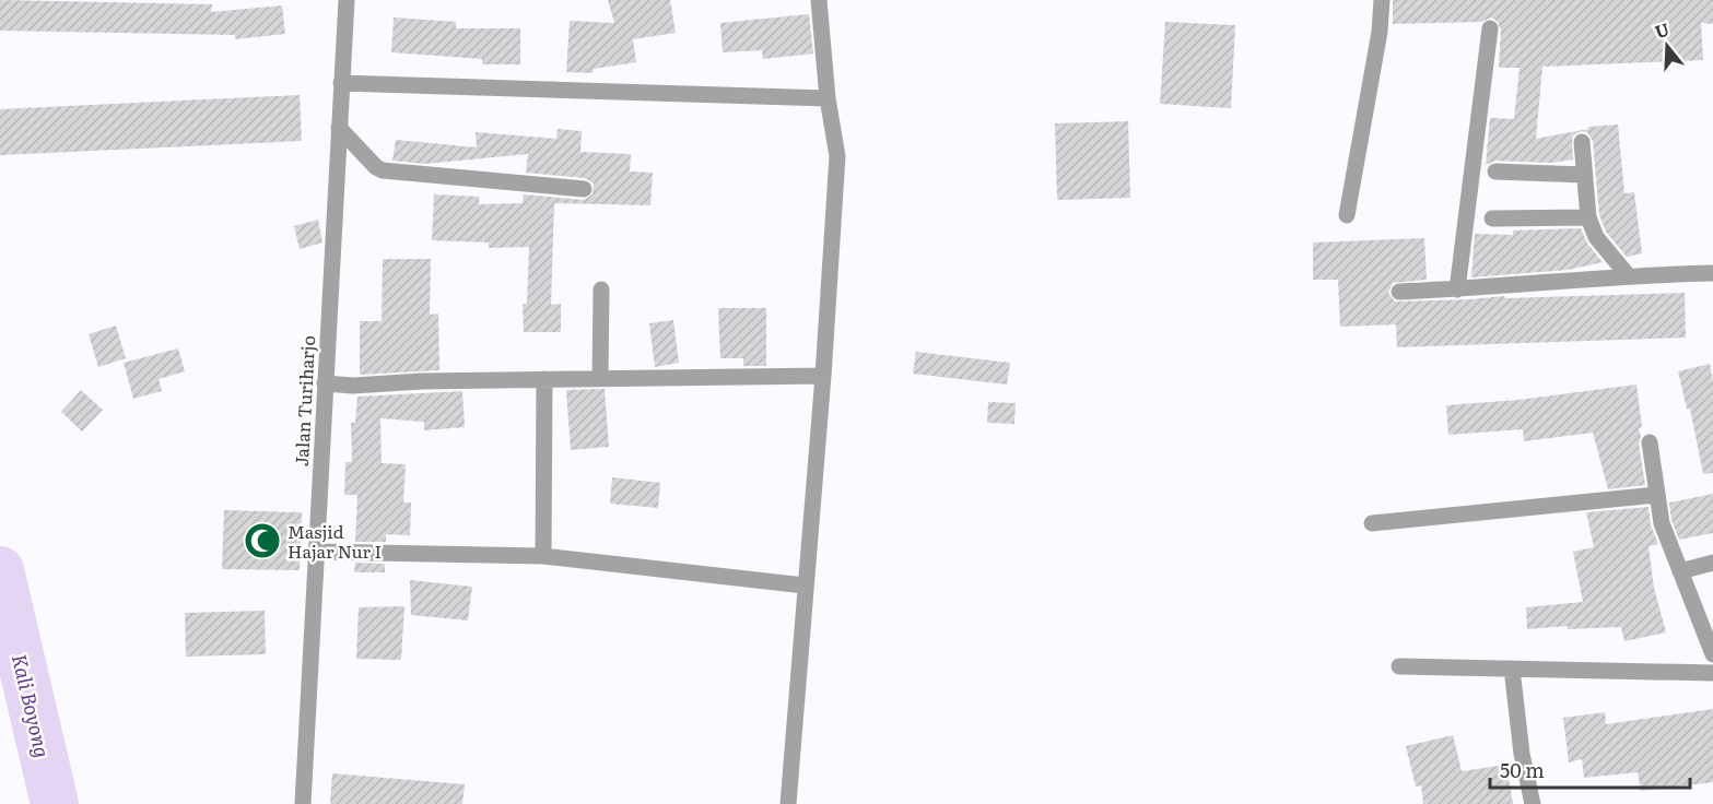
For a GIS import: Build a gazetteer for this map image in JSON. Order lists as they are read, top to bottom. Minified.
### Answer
{"streets":{"street":["Jalan Turiharjo"]},"water":["Kali Boyong"],"places":{"mosque":["Masjid Hajar Nur I"]},"scale_bar":"50 m","north":"top"}
